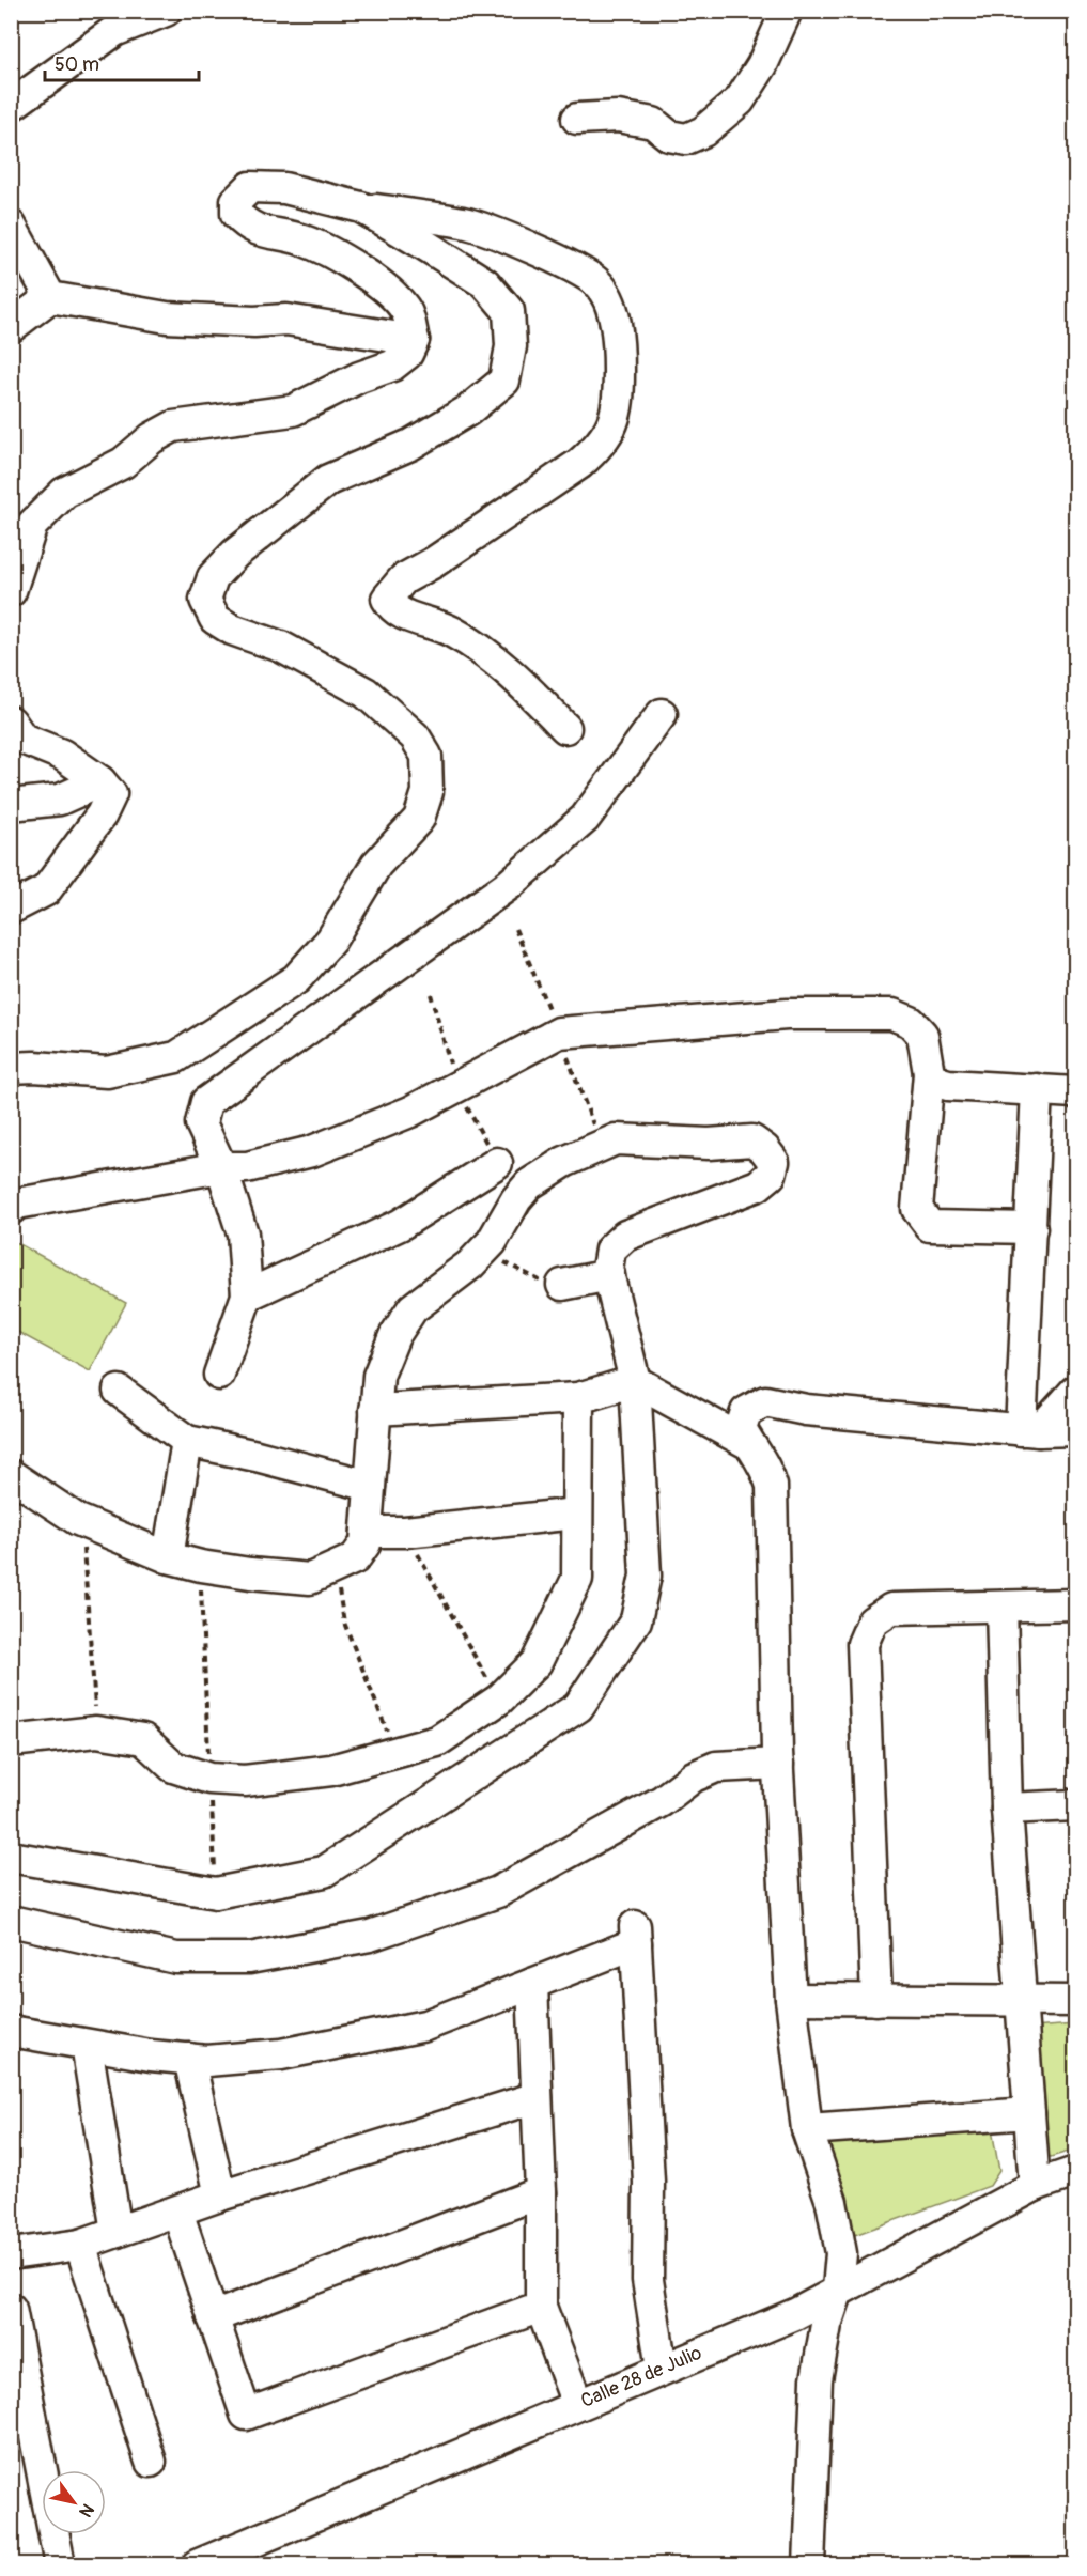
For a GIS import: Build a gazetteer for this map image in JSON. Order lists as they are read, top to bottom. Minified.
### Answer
{"streets":{"street":["Calle 28 de Julio"]},"scale_bar":"50 m","north":"bottom right"}
